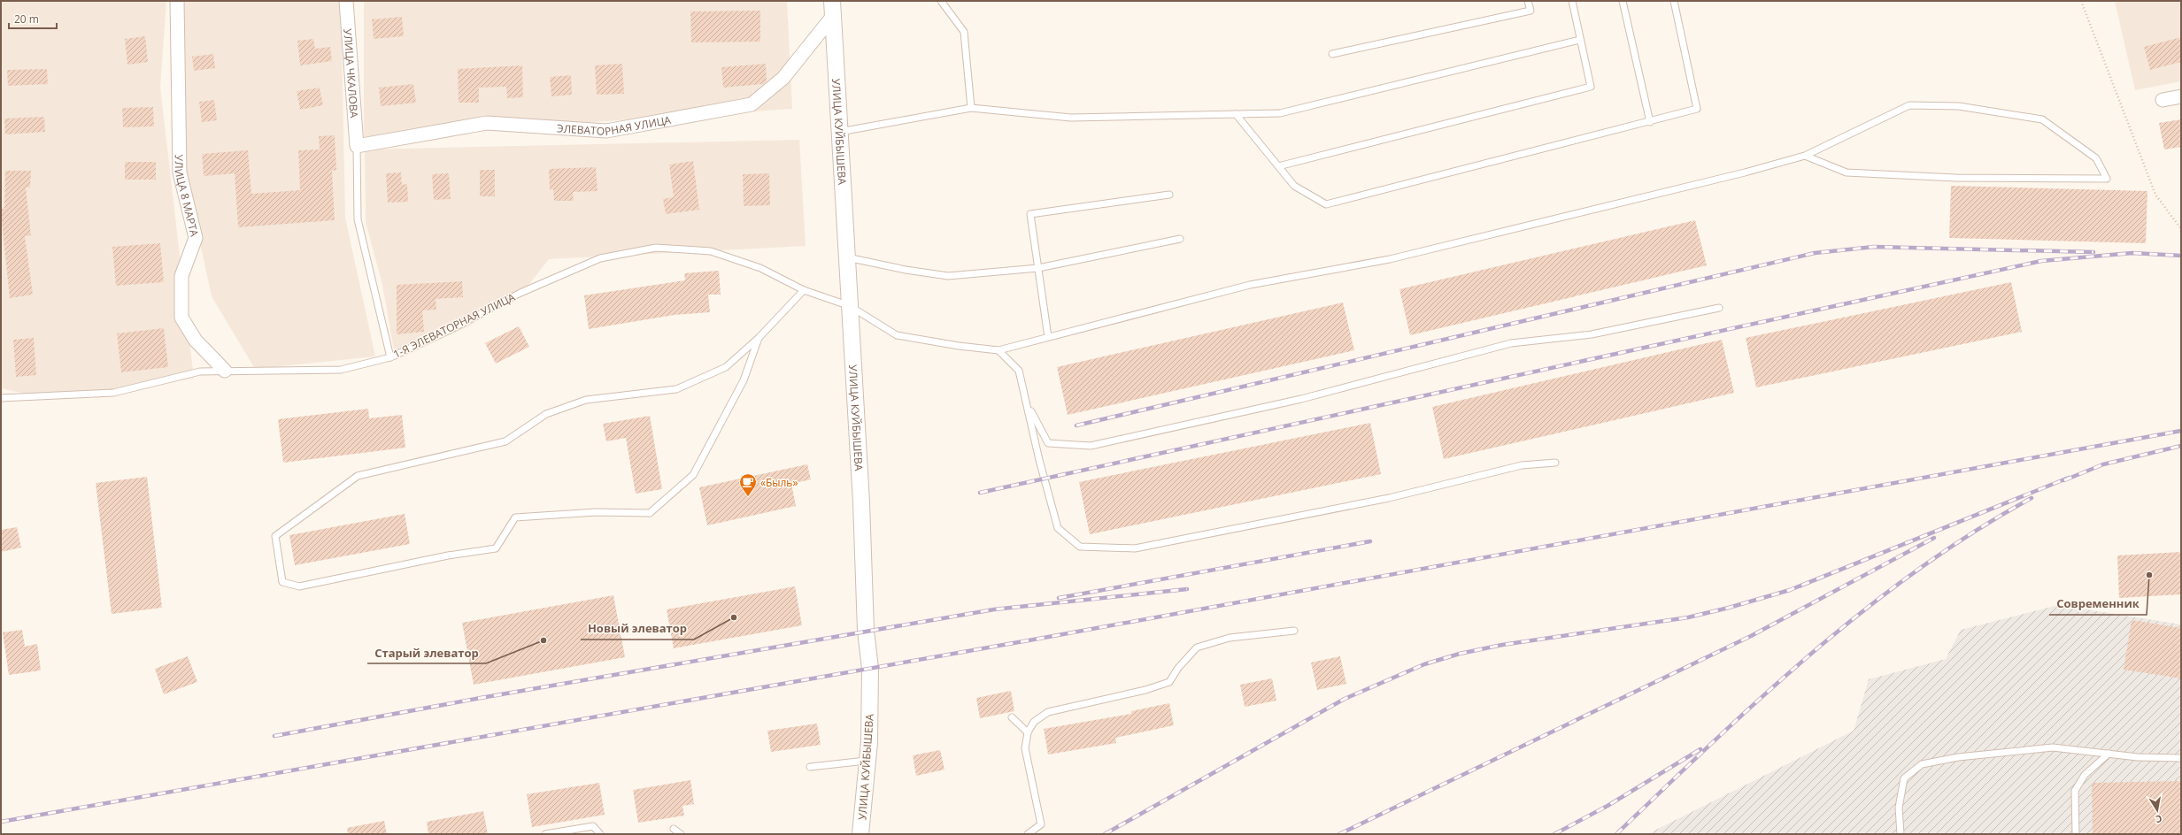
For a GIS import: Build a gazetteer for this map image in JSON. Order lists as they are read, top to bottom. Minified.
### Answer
{"streets":{"street":["УЛИЦА ЧКАЛОВА","ЭЛЕВАТОРНАЯ УЛИЦА","УЛИЦА КУЙБЫШЕВА","УЛИЦА 8 МАРТА"],"lane":["1-Я ЭЛЕВАТОРНАЯ УЛИЦА"]},"crossings":[["УЛИЦА ЧКАЛОВА","ЭЛЕВАТОРНАЯ УЛИЦА"],["ЭЛЕВАТОРНАЯ УЛИЦА","УЛИЦА КУЙБЫШЕВА"],["УЛИЦА КУЙБЫШЕВА","1-Я ЭЛЕВАТОРНАЯ УЛИЦА"],["УЛИЦА 8 МАРТА","1-Я ЭЛЕВАТОРНАЯ УЛИЦА"]],"places":{"cafe":["«Быль»"],"other":["Современник","Новый элеватор","Старый элеватор"]},"scale_bar":"20 m","north":"bottom"}
